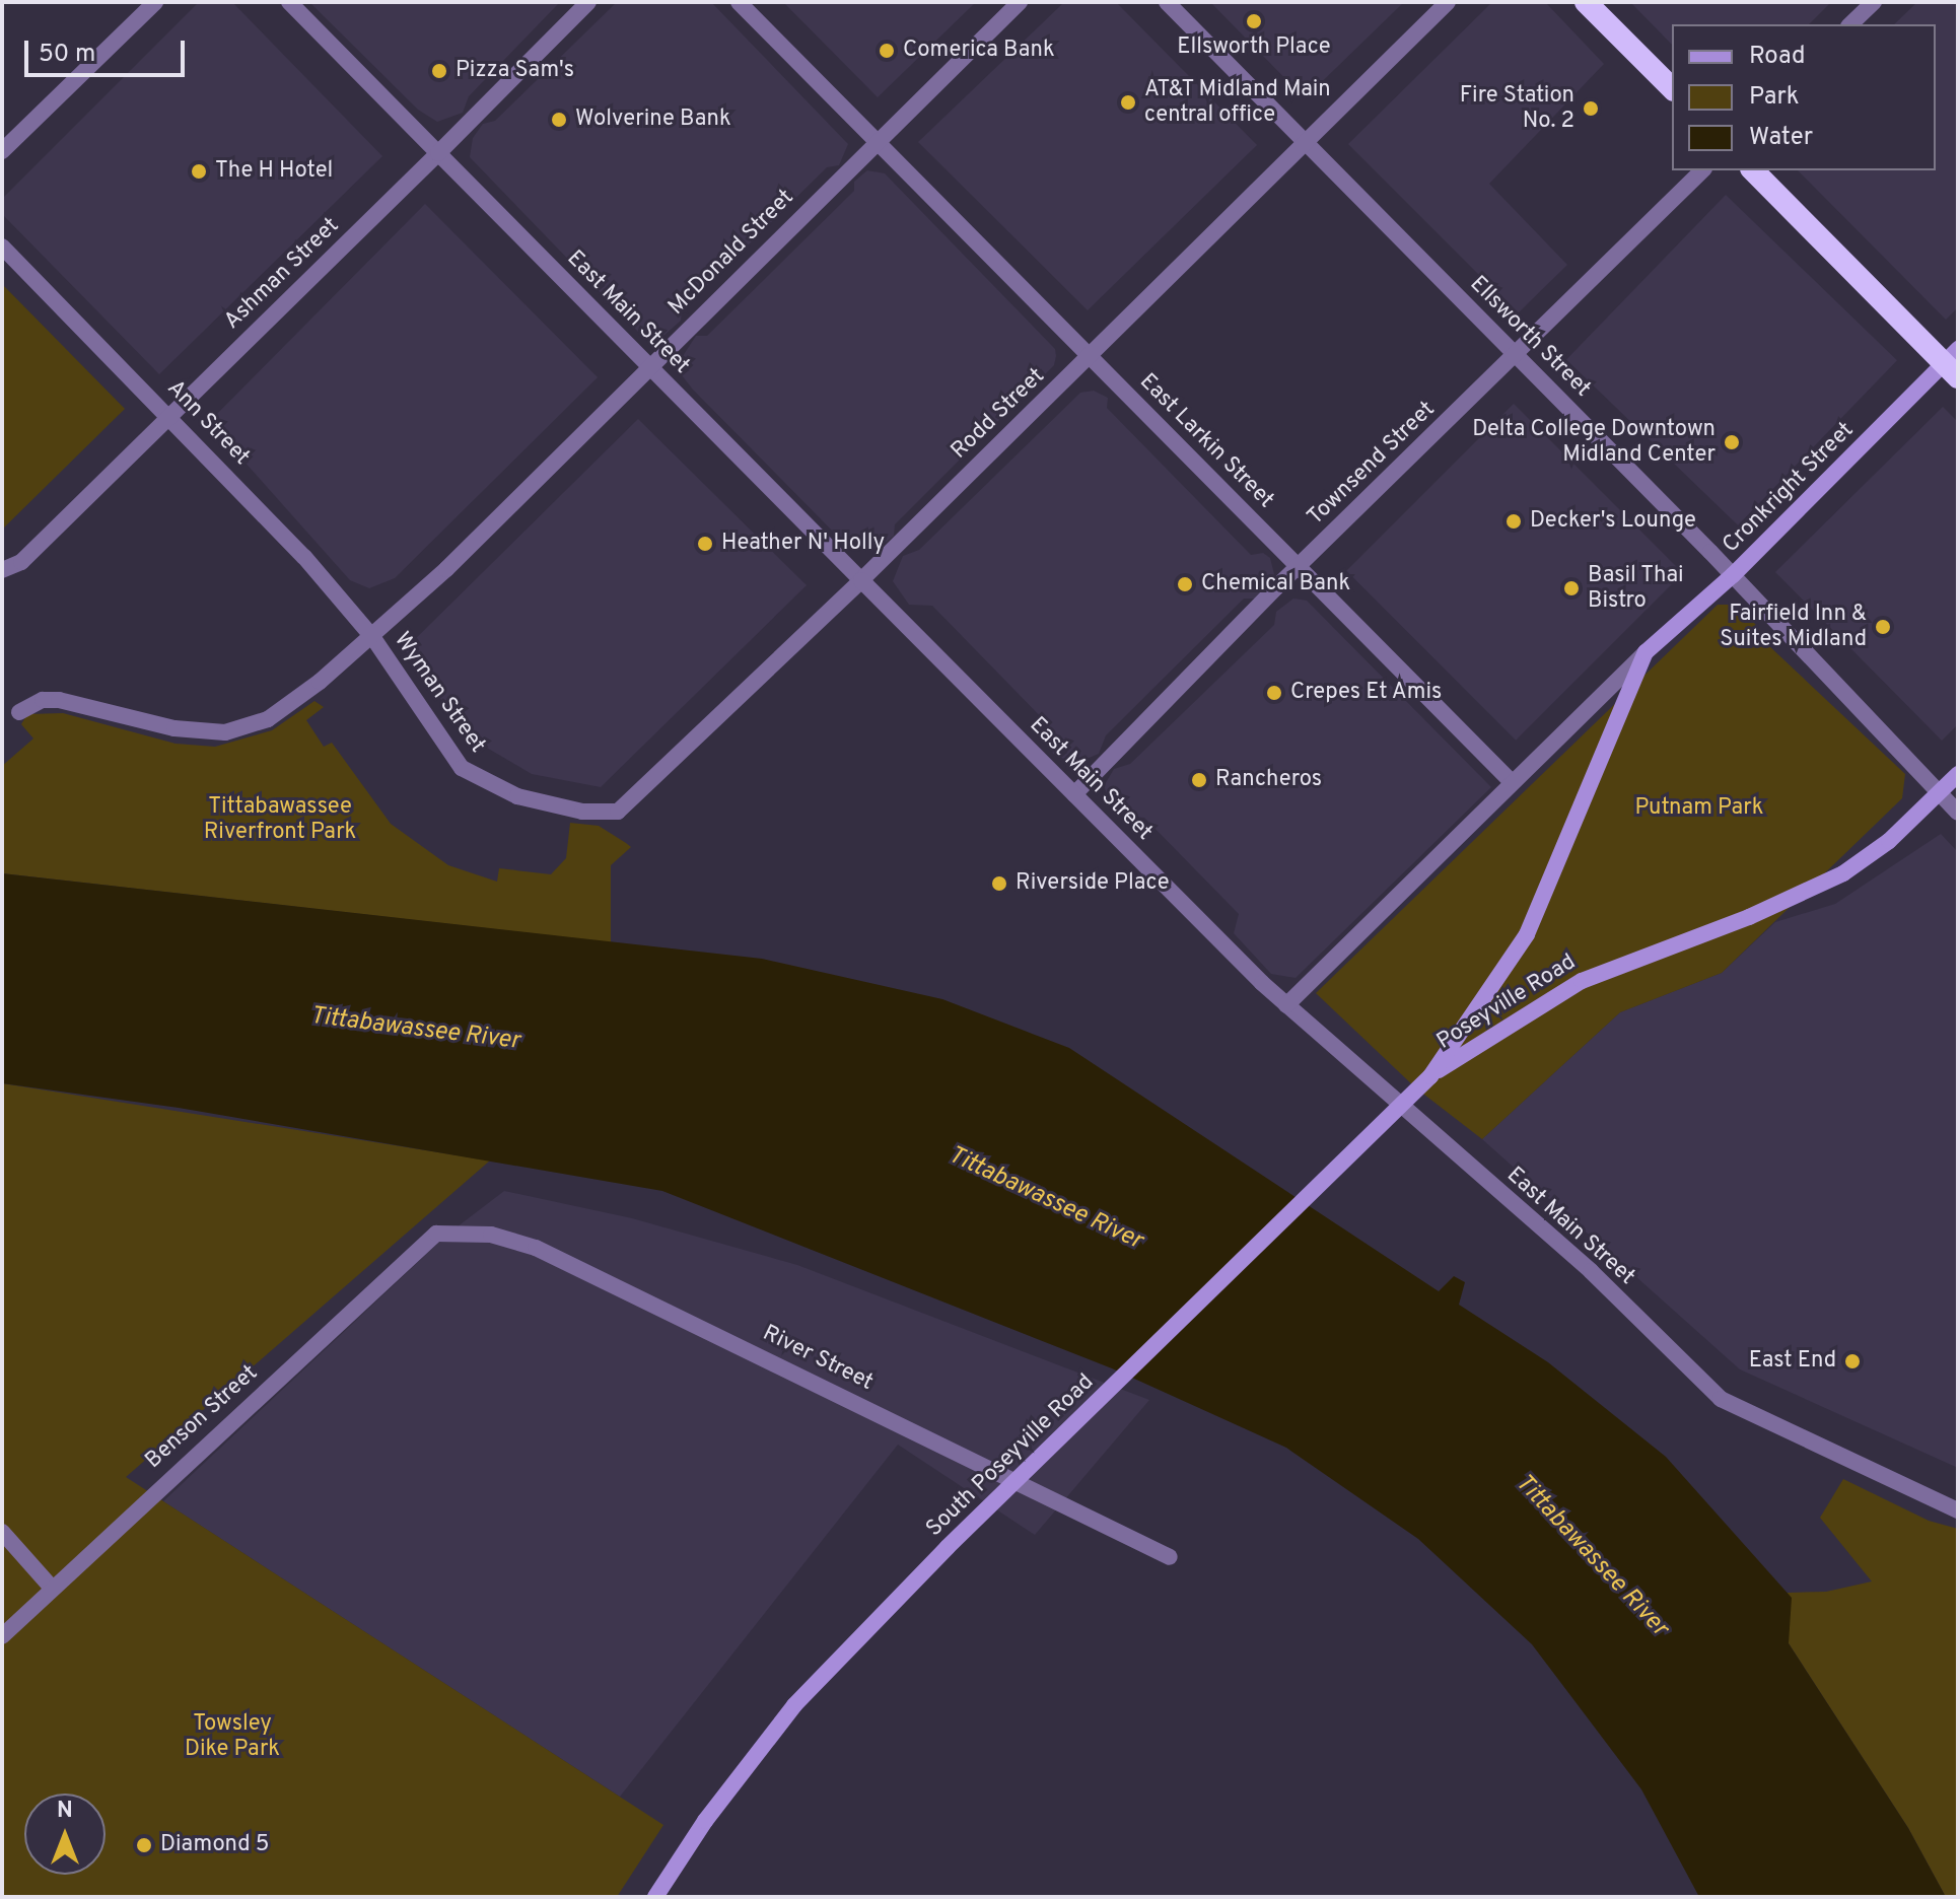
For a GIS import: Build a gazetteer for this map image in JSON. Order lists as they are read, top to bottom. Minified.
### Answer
{"streets":{"main road":["Cronkright Street","Poseyville Road","South Poseyville Road"],"street":["McDonald Street","Ashman Street","East Main Street","Ellsworth Street","Rodd Street","Ann Street","East Larkin Street","Townsend Street","Wyman Street","River Street","Benson Street"]},"crossings":[["McDonald Street","East Main Street"],["McDonald Street","Ann Street"],["McDonald Street","East Larkin Street"],["McDonald Street","Wyman Street"],["Ashman Street","East Main Street"],["Ashman Street","Ann Street"],["East Main Street","Rodd Street"],["East Main Street","Townsend Street"],["Ellsworth Street","Rodd Street"],["Ellsworth Street","Townsend Street"],["Ellsworth Street","Cronkright Street"],["Ellsworth Street","Poseyville Road"],["Rodd Street","East Larkin Street"],["Rodd Street","Wyman Street"],["Ann Street","Wyman Street"],["East Larkin Street","Townsend Street"],["Cronkright Street","Poseyville Road"],["Poseyville Road","South Poseyville Road"],["River Street","Benson Street"]],"water":["Tittabawassee River"],"parks":["Tittabawassee Riverfront Park","Putnam Park","Towsley Dike Park"],"places":["Ellsworth Place","Comerica Bank","Pizza Sam's","AT&T Midland Main central office","Fire Station No. 2","Wolverine Bank","The H Hotel","Delta College Downtown Midland Center","Decker's Lounge","Heather N' Holly","Chemical Bank","Basil Thai Bistro","Fairfield Inn & Suites Midland","Crepes Et Amis","Rancheros","Riverside Place","East End","Diamond 5"],"legend":["Road","Park","Water"],"scale_bar":"50 m","north":"top"}
